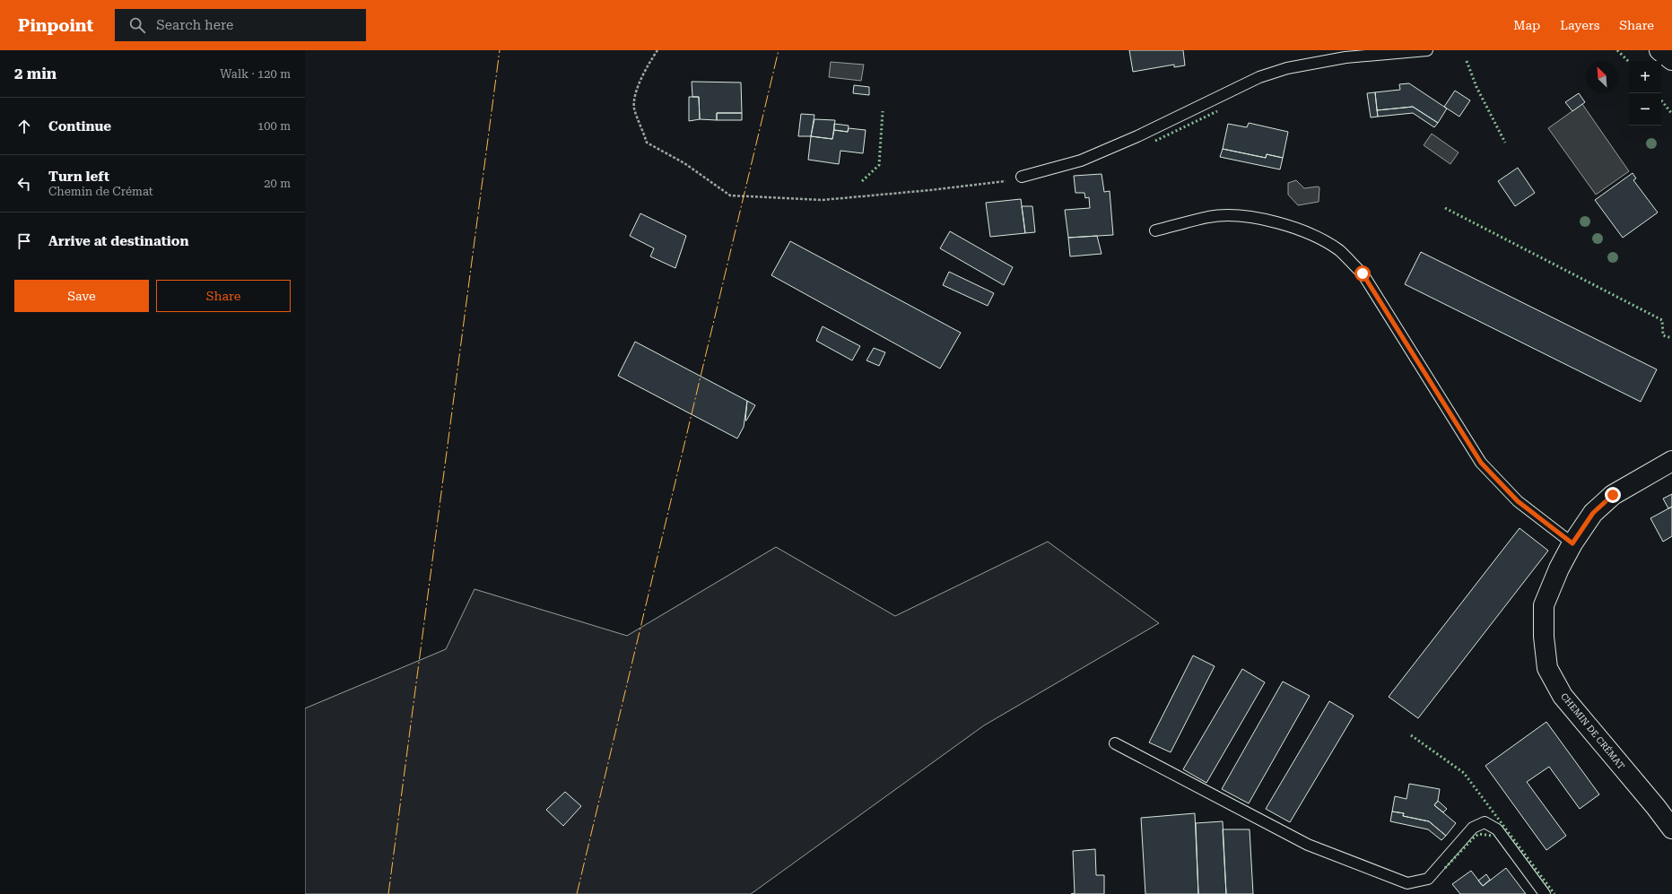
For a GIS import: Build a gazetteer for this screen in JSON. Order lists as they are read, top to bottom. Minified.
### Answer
{"streets":{"street":["CHEMIN DE CRÉMAT"]},"north":"top left","page":{"header":"Pinpoint","search":"Search here","nav":["Map","Layers","Share"],"heading":["2 min","Walk · 120 m"],"map_buttons":["+","−"],"list":[["Continue","100 m"],["Turn left","Chemin de Crémat","20 m"],"Arrive at destination"],"buttons":["Save","Share"]}}
